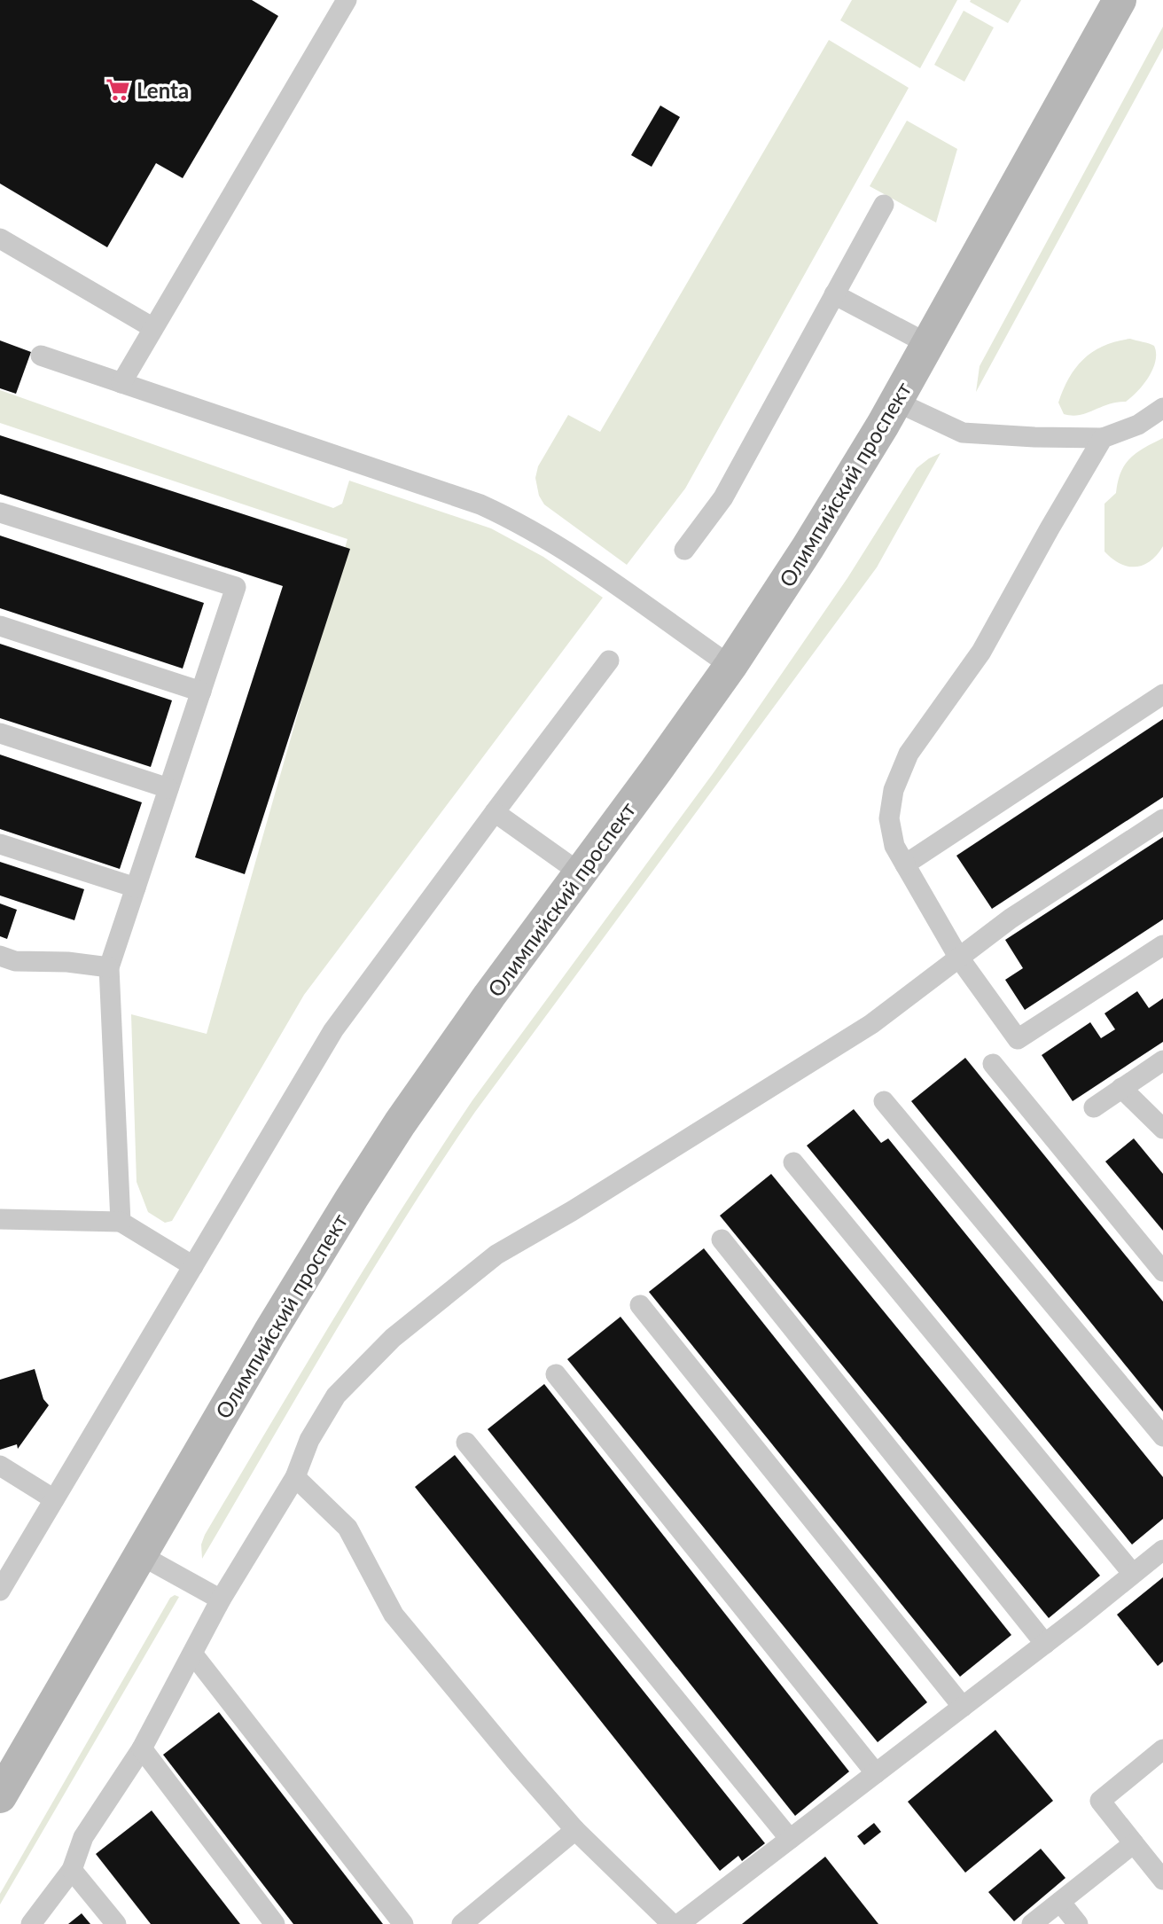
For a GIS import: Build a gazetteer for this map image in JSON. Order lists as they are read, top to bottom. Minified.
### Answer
{"streets":{"street":["Олимпийский проспект"]},"places":{"supermarket":["Lenta"]}}
